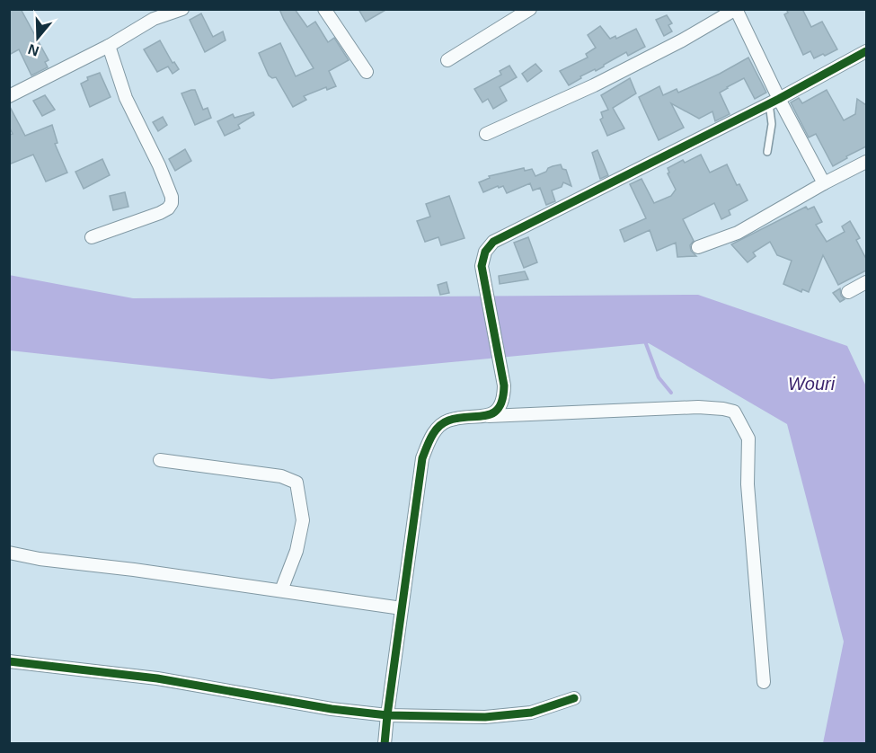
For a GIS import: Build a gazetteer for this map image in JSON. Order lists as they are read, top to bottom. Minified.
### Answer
{"water":["Wouri"],"north":"bottom"}
